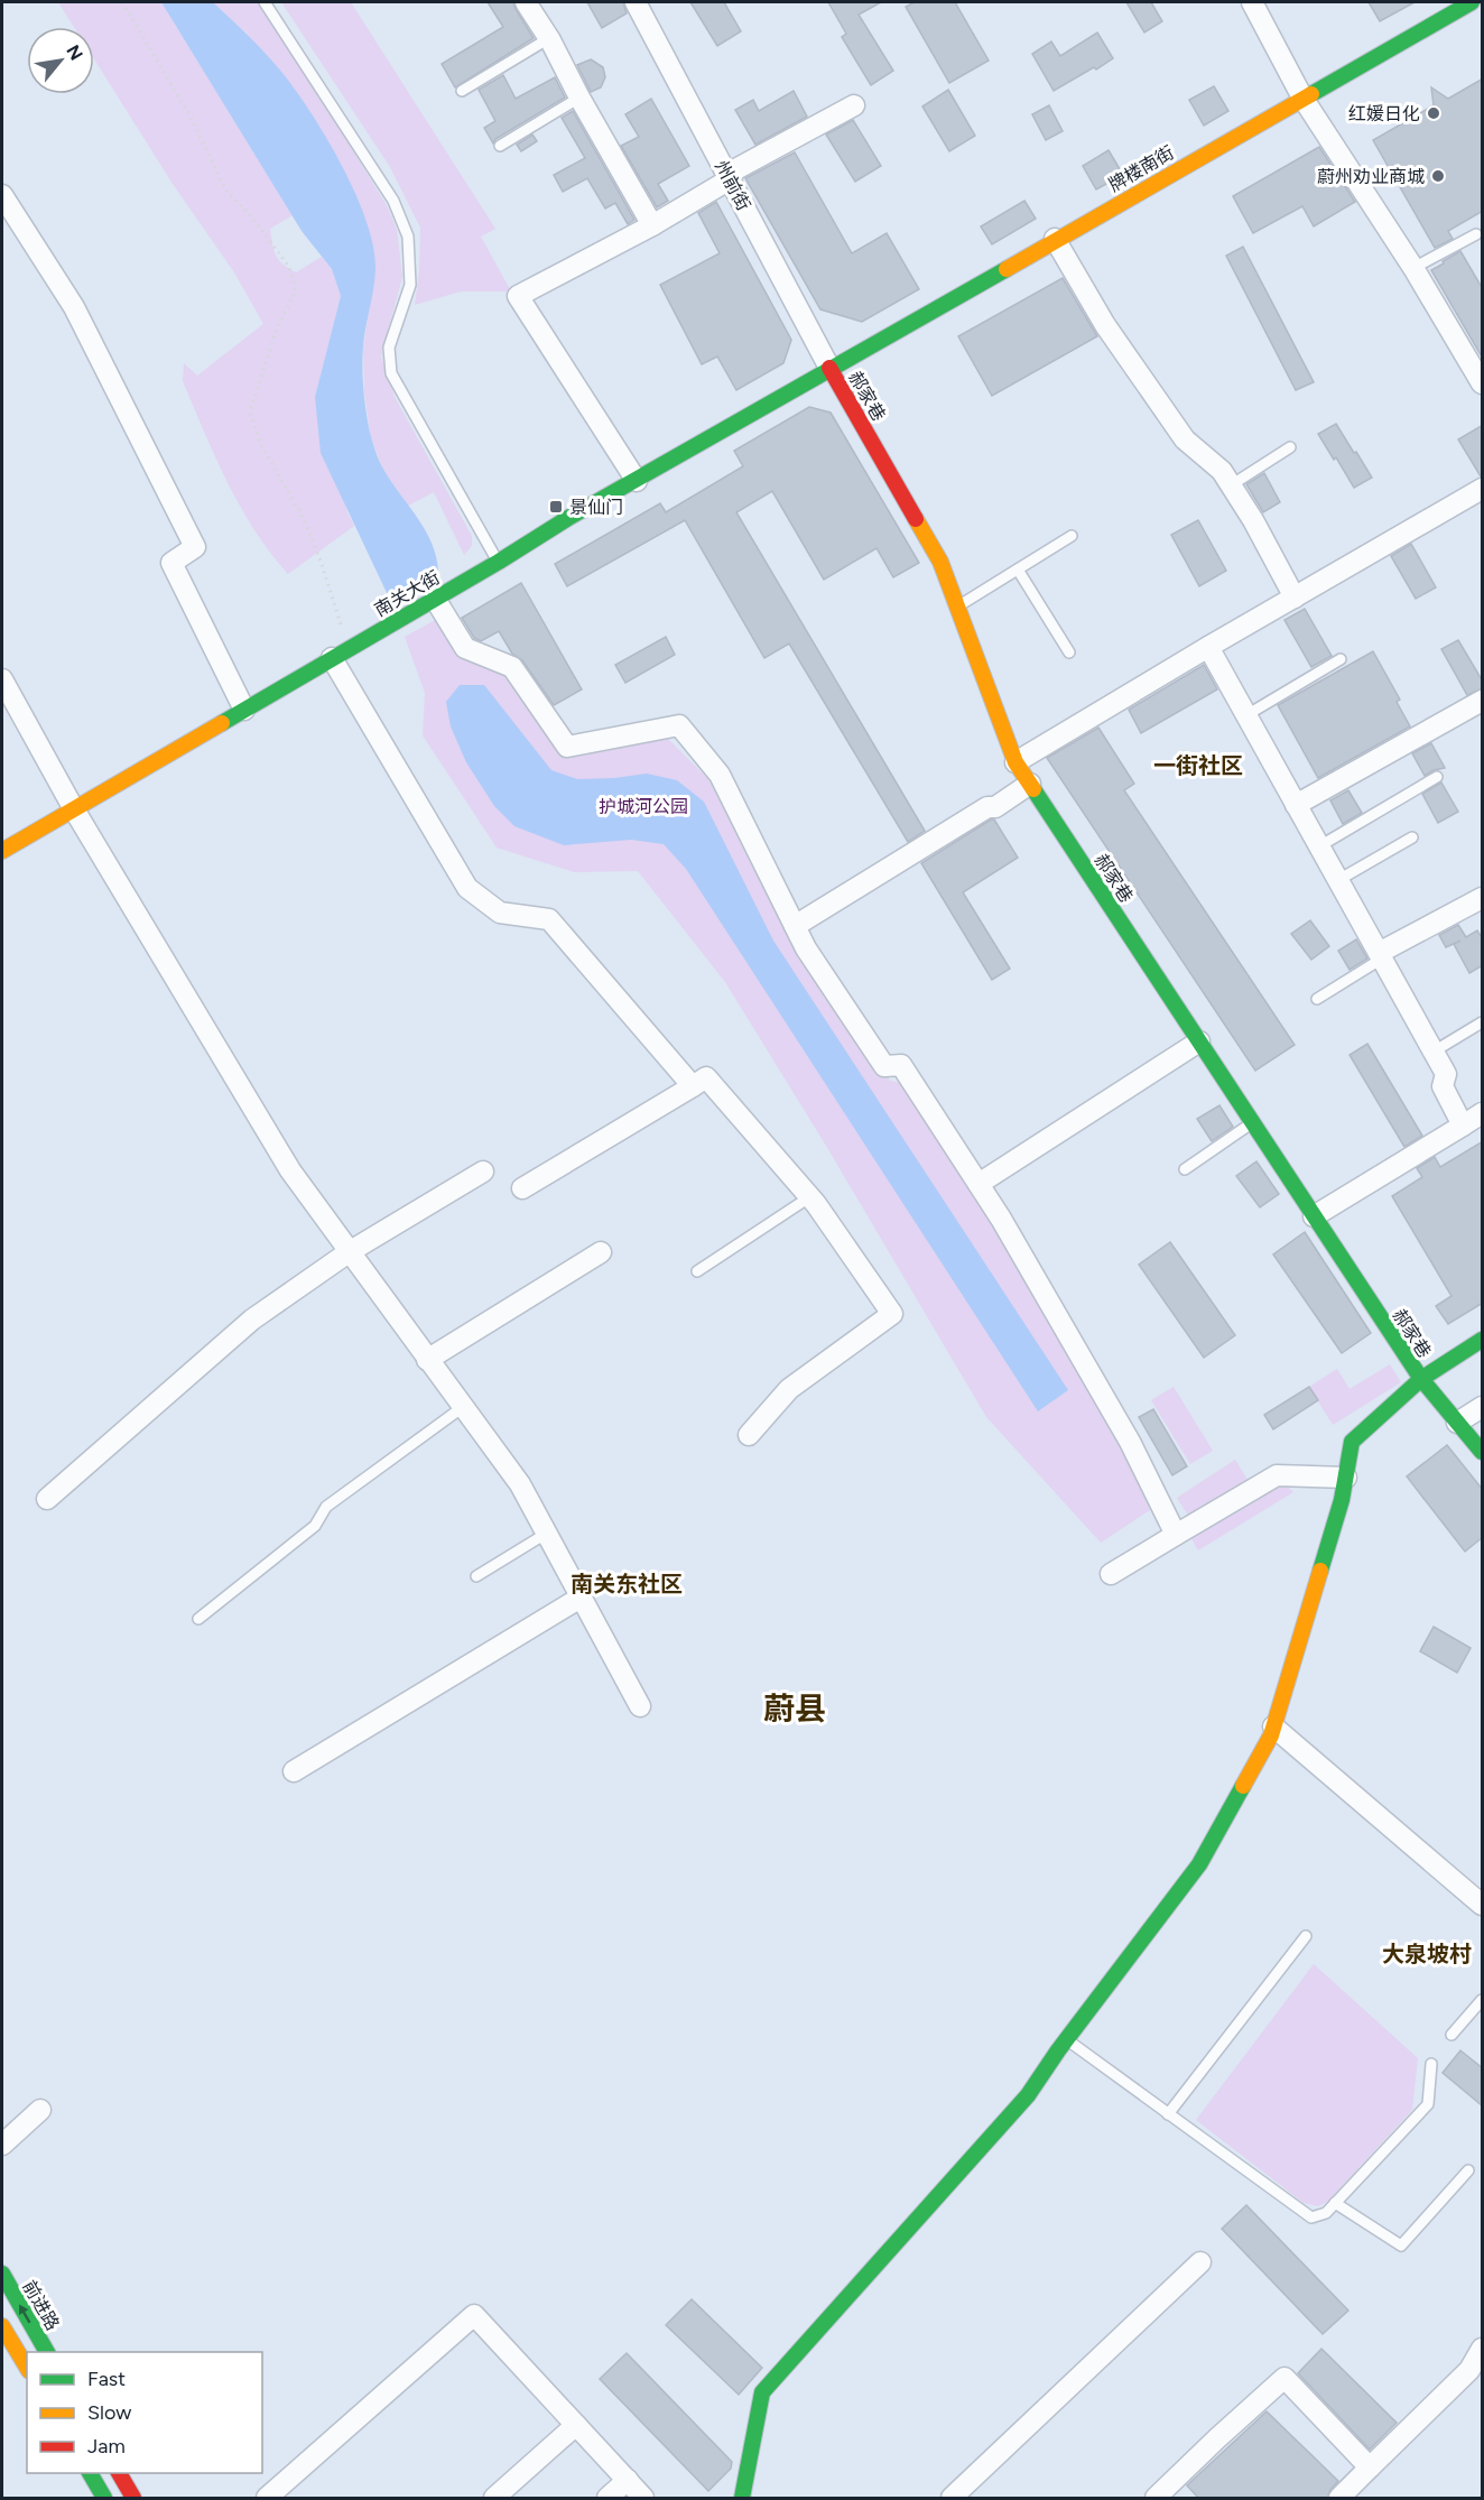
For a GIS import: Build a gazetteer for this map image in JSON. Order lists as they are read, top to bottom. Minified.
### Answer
{"streets":{"street":["牌楼南街","州前街","郝家巷","南关大街","前进路"]},"crossings":[["牌楼南街","州前街"],["牌楼南街","郝家巷"],["牌楼南街","南关大街"],["州前街","郝家巷"],["州前街","南关大街"],["郝家巷","南关大街"]],"districts":["一街社区","南关东社区","蔚县","大泉坡村"],"parks":["护城河公园"],"places":{"other":["红媛日化","蔚州劝业商城"],"transit":["景仙门"]},"legend":["Fast","Slow","Jam"],"north":"top right"}
